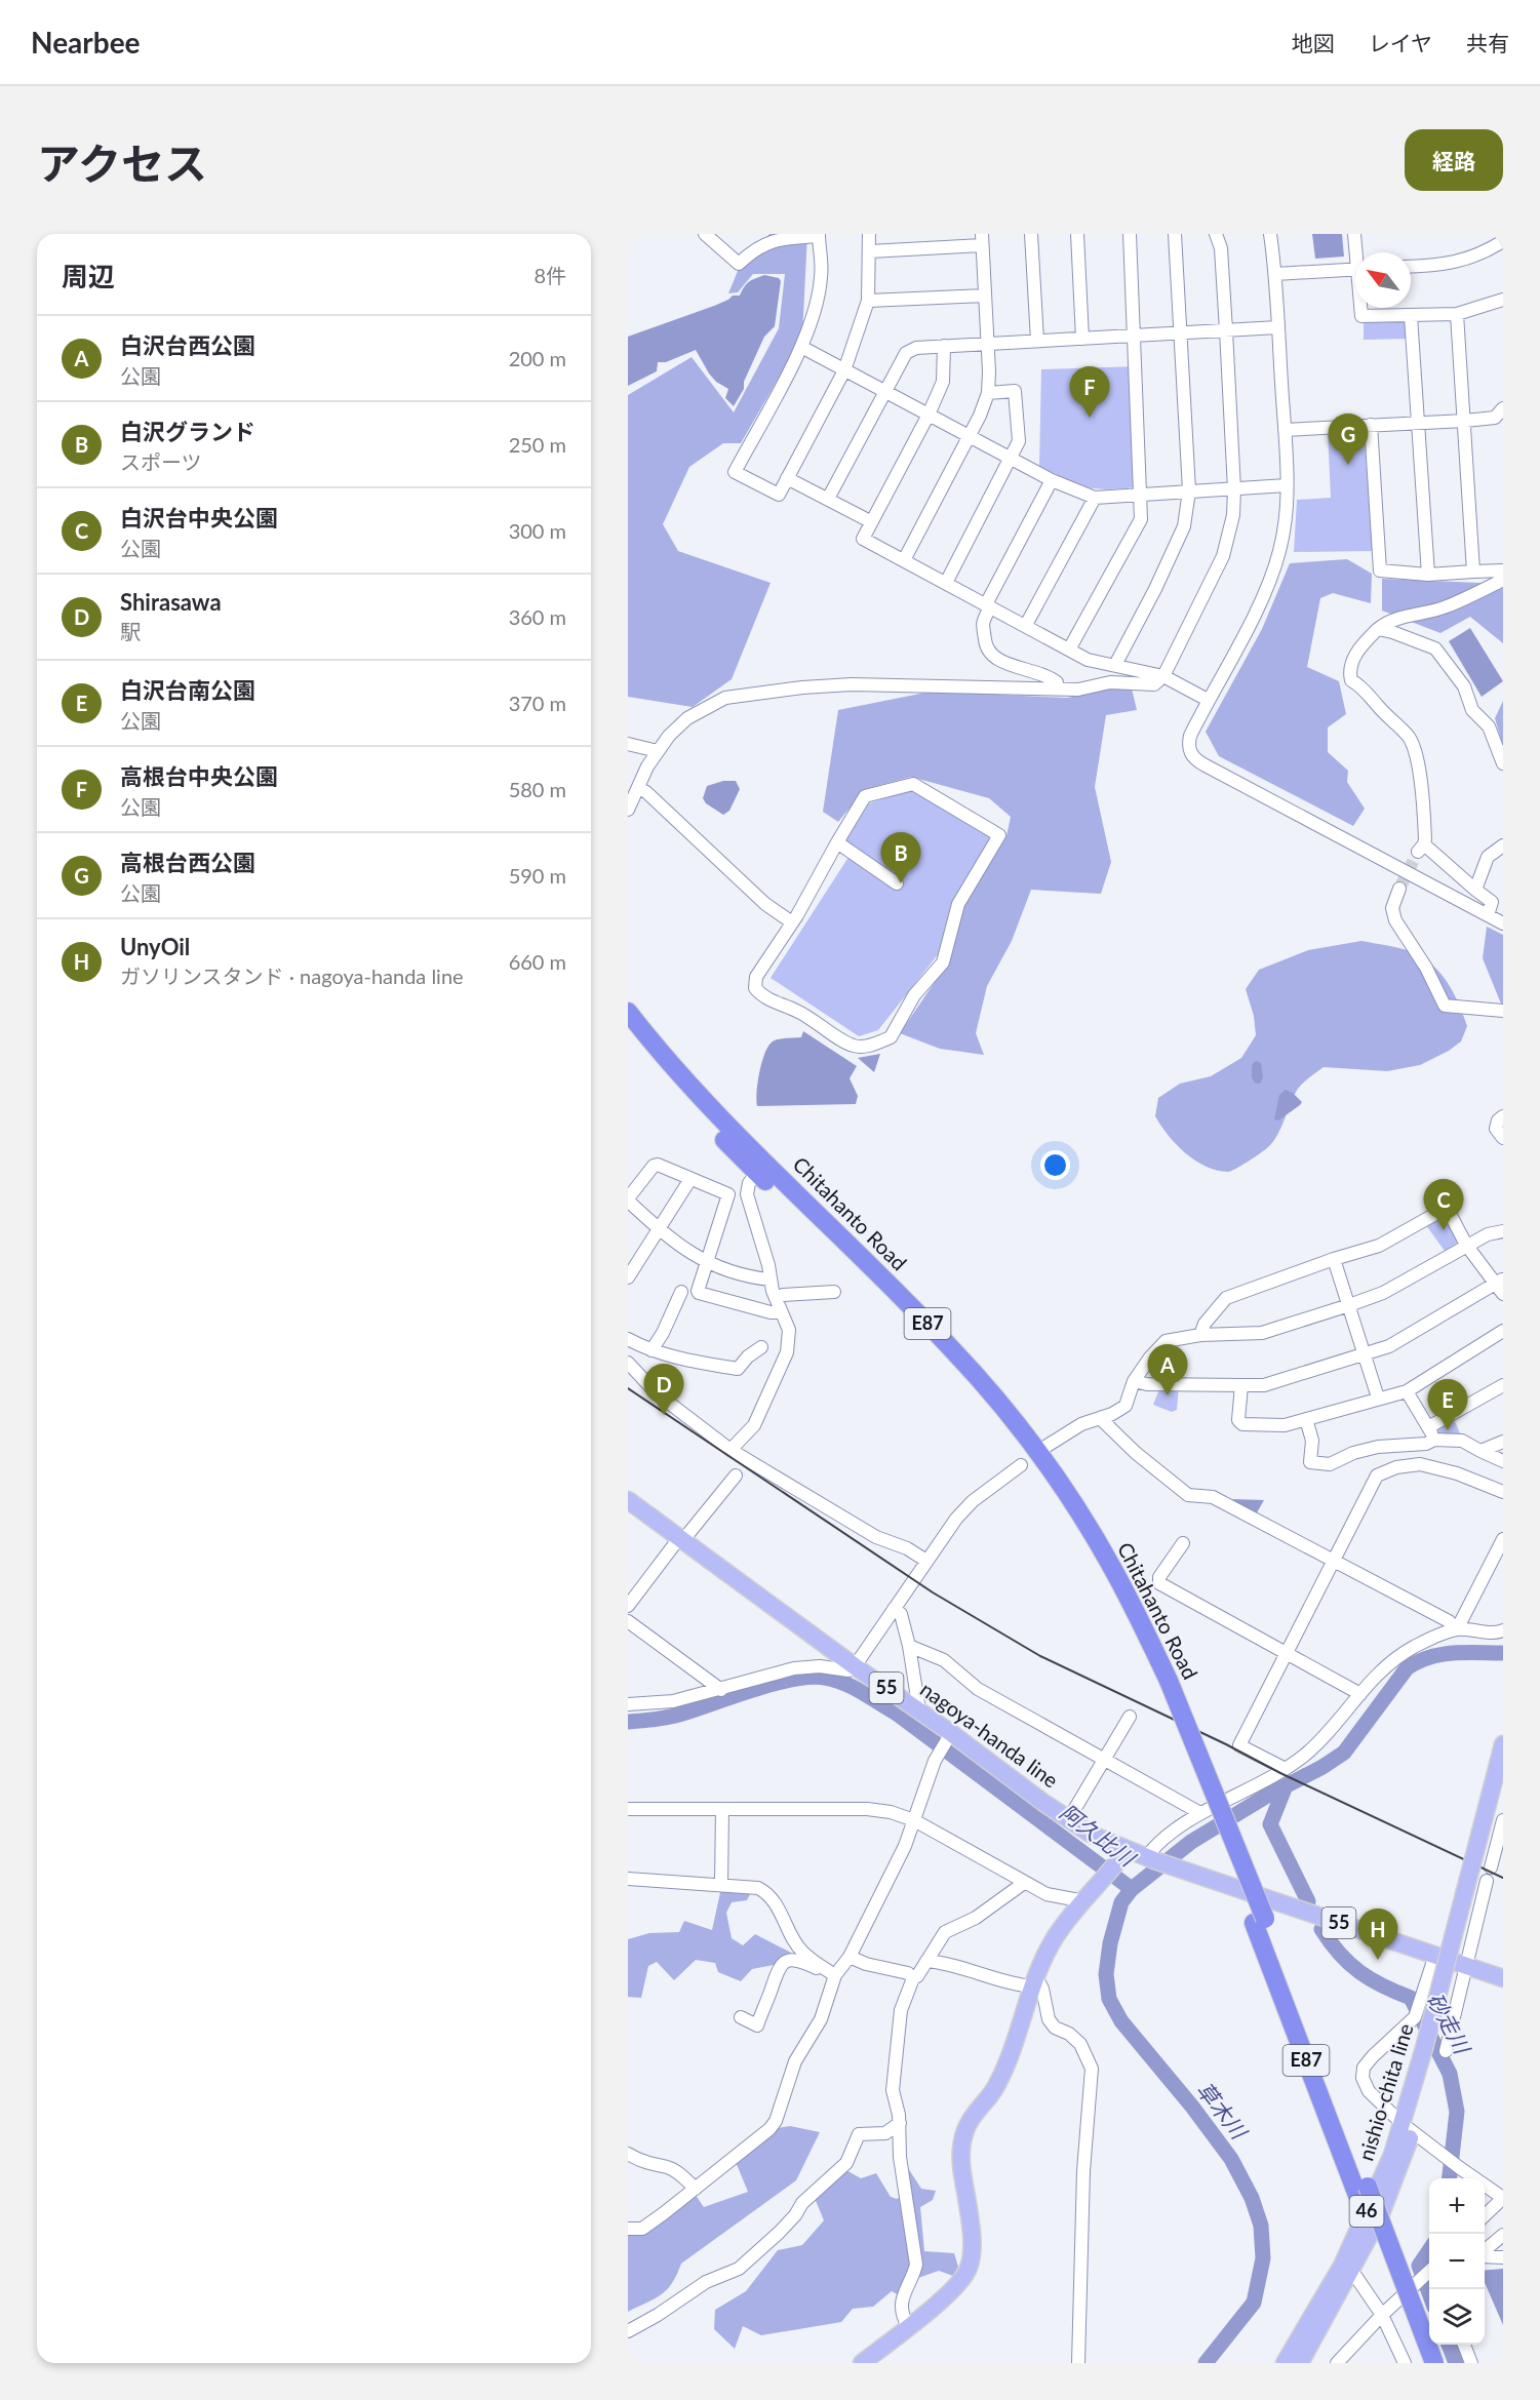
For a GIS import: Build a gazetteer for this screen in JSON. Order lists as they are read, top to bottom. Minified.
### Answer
{"streets":{"highway":["Chitahanto Road","E87"],"main road":["55","nagoya-handa line","nishio-chita line","46"]},"water":["阿久比川","砂走川","草木川"],"north":"top left","page":{"header":"Nearbee","nav":["地図","レイヤ","共有"],"title":"アクセス","buttons":"経路","heading":["周辺","8件"],"list":[{"mark":"A","name":"白沢台西公園","note":"公園","value":"200 m"},{"mark":"B","name":"白沢グランド","note":"スポーツ","value":"250 m"},{"mark":"C","name":"白沢台中央公園","note":"公園","value":"300 m"},{"mark":"D","name":"Shirasawa","note":"駅","value":"360 m"},{"mark":"E","name":"白沢台南公園","note":"公園","value":"370 m"},{"mark":"F","name":"高根台中央公園","note":"公園","value":"580 m"},{"mark":"G","name":"高根台西公園","note":"公園","value":"590 m"},{"mark":"H","name":"UnyOil","note":"ガソリンスタンド · nagoya-handa line","value":"660 m"}],"pins":["F","G","B","C","A","D","E","H"],"map_buttons":["+","−"]}}
